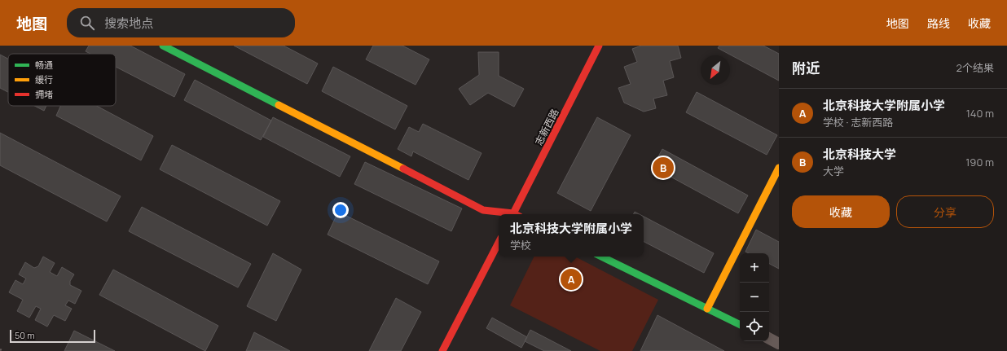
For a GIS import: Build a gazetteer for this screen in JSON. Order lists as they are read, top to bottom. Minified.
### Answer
{"streets":{"street":["志新西路"]},"legend":["畅通","缓行","拥堵"],"scale_bar":"50 m","north":"bottom left","page":{"header":"地图","search":"搜索地点","nav":["地图","路线","收藏"],"heading":["附近","2个结果"],"list":[{"mark":"A","name":"北京科技大学附属小学","note":"学校 · 志新西路","value":"140 m"},{"mark":"B","name":"北京科技大学","note":"大学","value":"190 m"}],"pins":["B","A"],"buttons":["收藏","分享"],"popup":["北京科技大学附属小学","学校"],"map_buttons":["+","−"],"scale":"50 m"}}
